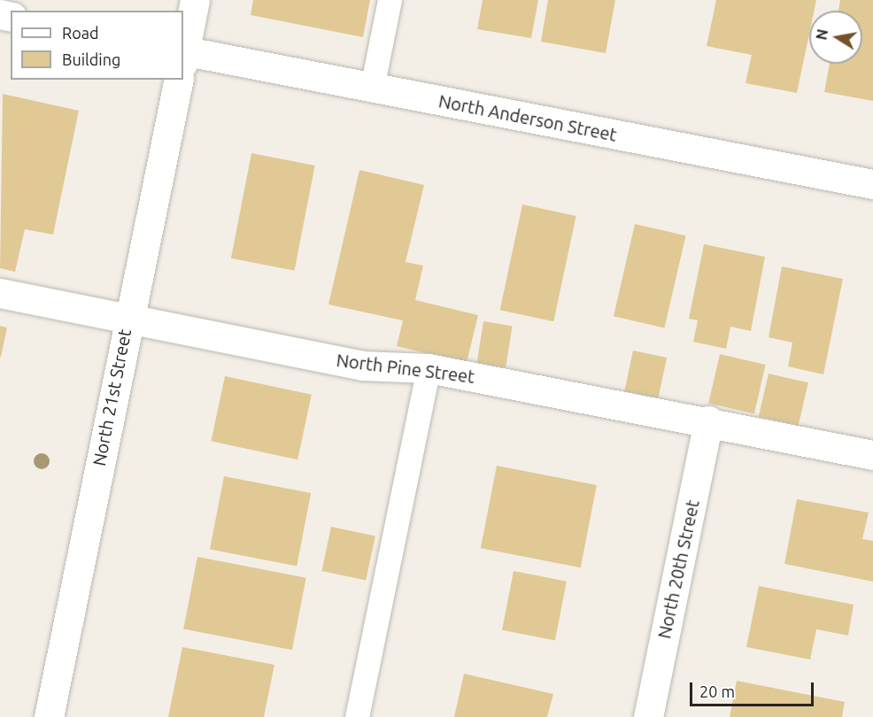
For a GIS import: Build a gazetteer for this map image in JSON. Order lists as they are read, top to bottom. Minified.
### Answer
{"streets":{"street":["North Anderson Street","North Pine Street","North 21st Street","North 20th Street"]},"crossings":[["North Pine Street","North 21st Street"],["North Pine Street","North 20th Street"]],"legend":["Road","Building"],"scale_bar":"20 m","north":"left"}
